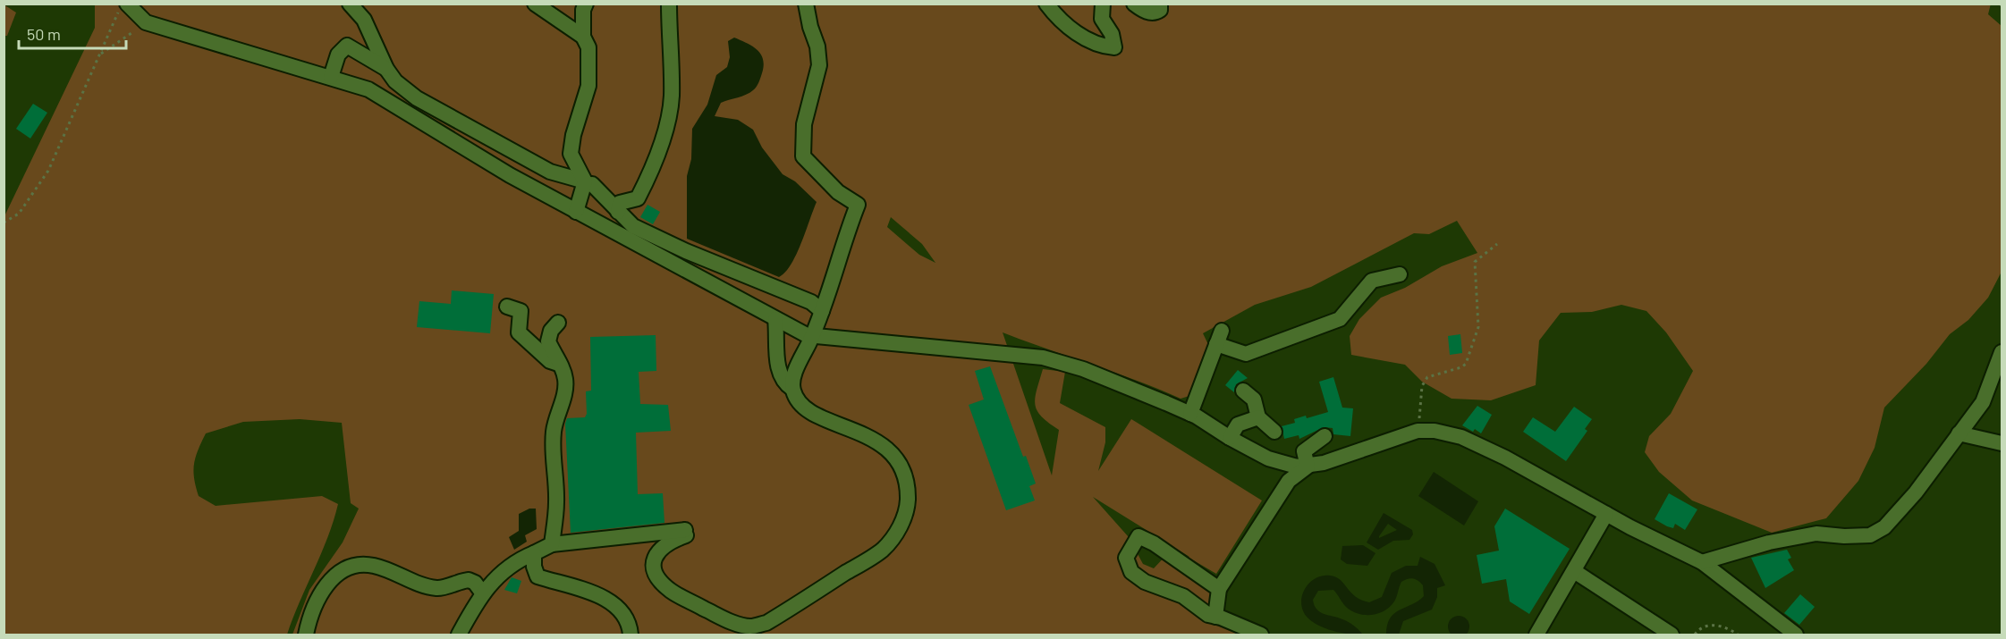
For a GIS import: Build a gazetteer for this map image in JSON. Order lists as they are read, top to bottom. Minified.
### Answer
{"scale_bar":"50 m"}
